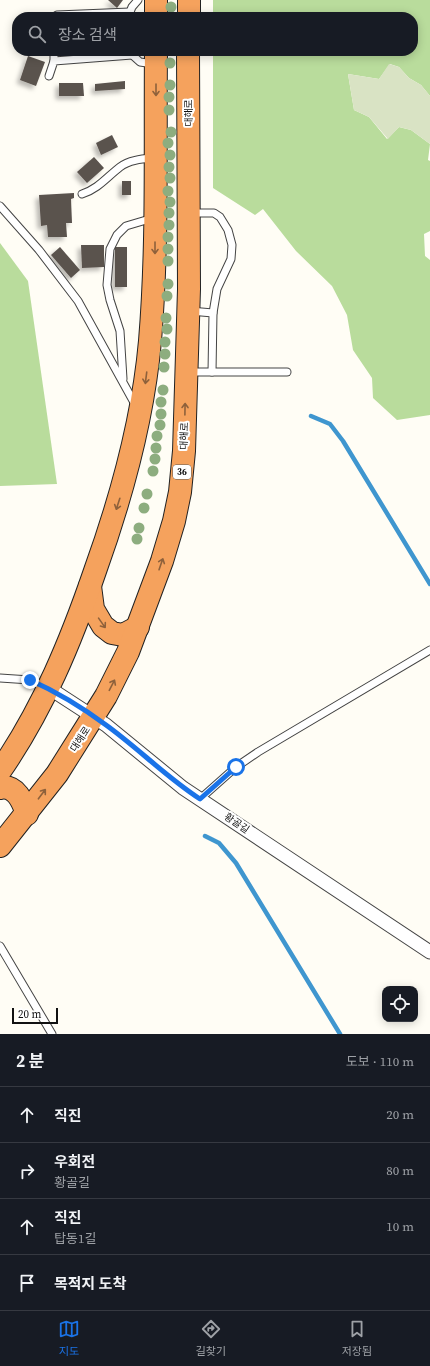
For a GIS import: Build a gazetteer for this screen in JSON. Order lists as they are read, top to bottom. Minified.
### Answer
{"streets":{"highway":["대해로","36"],"street":["황골길"]},"crossings":[["대해로","황골길"]],"scale_bar":"20 m","page":{"search":"장소 검색","scale":"20 m","heading":["2 분","도보 · 110 m"],"list":[["직진","20 m"],["우회전","황골길","80 m"],["직진","탑동1길","10 m"],"목적지 도착"],"nav":["지도","길찾기","저장됨"]}}
